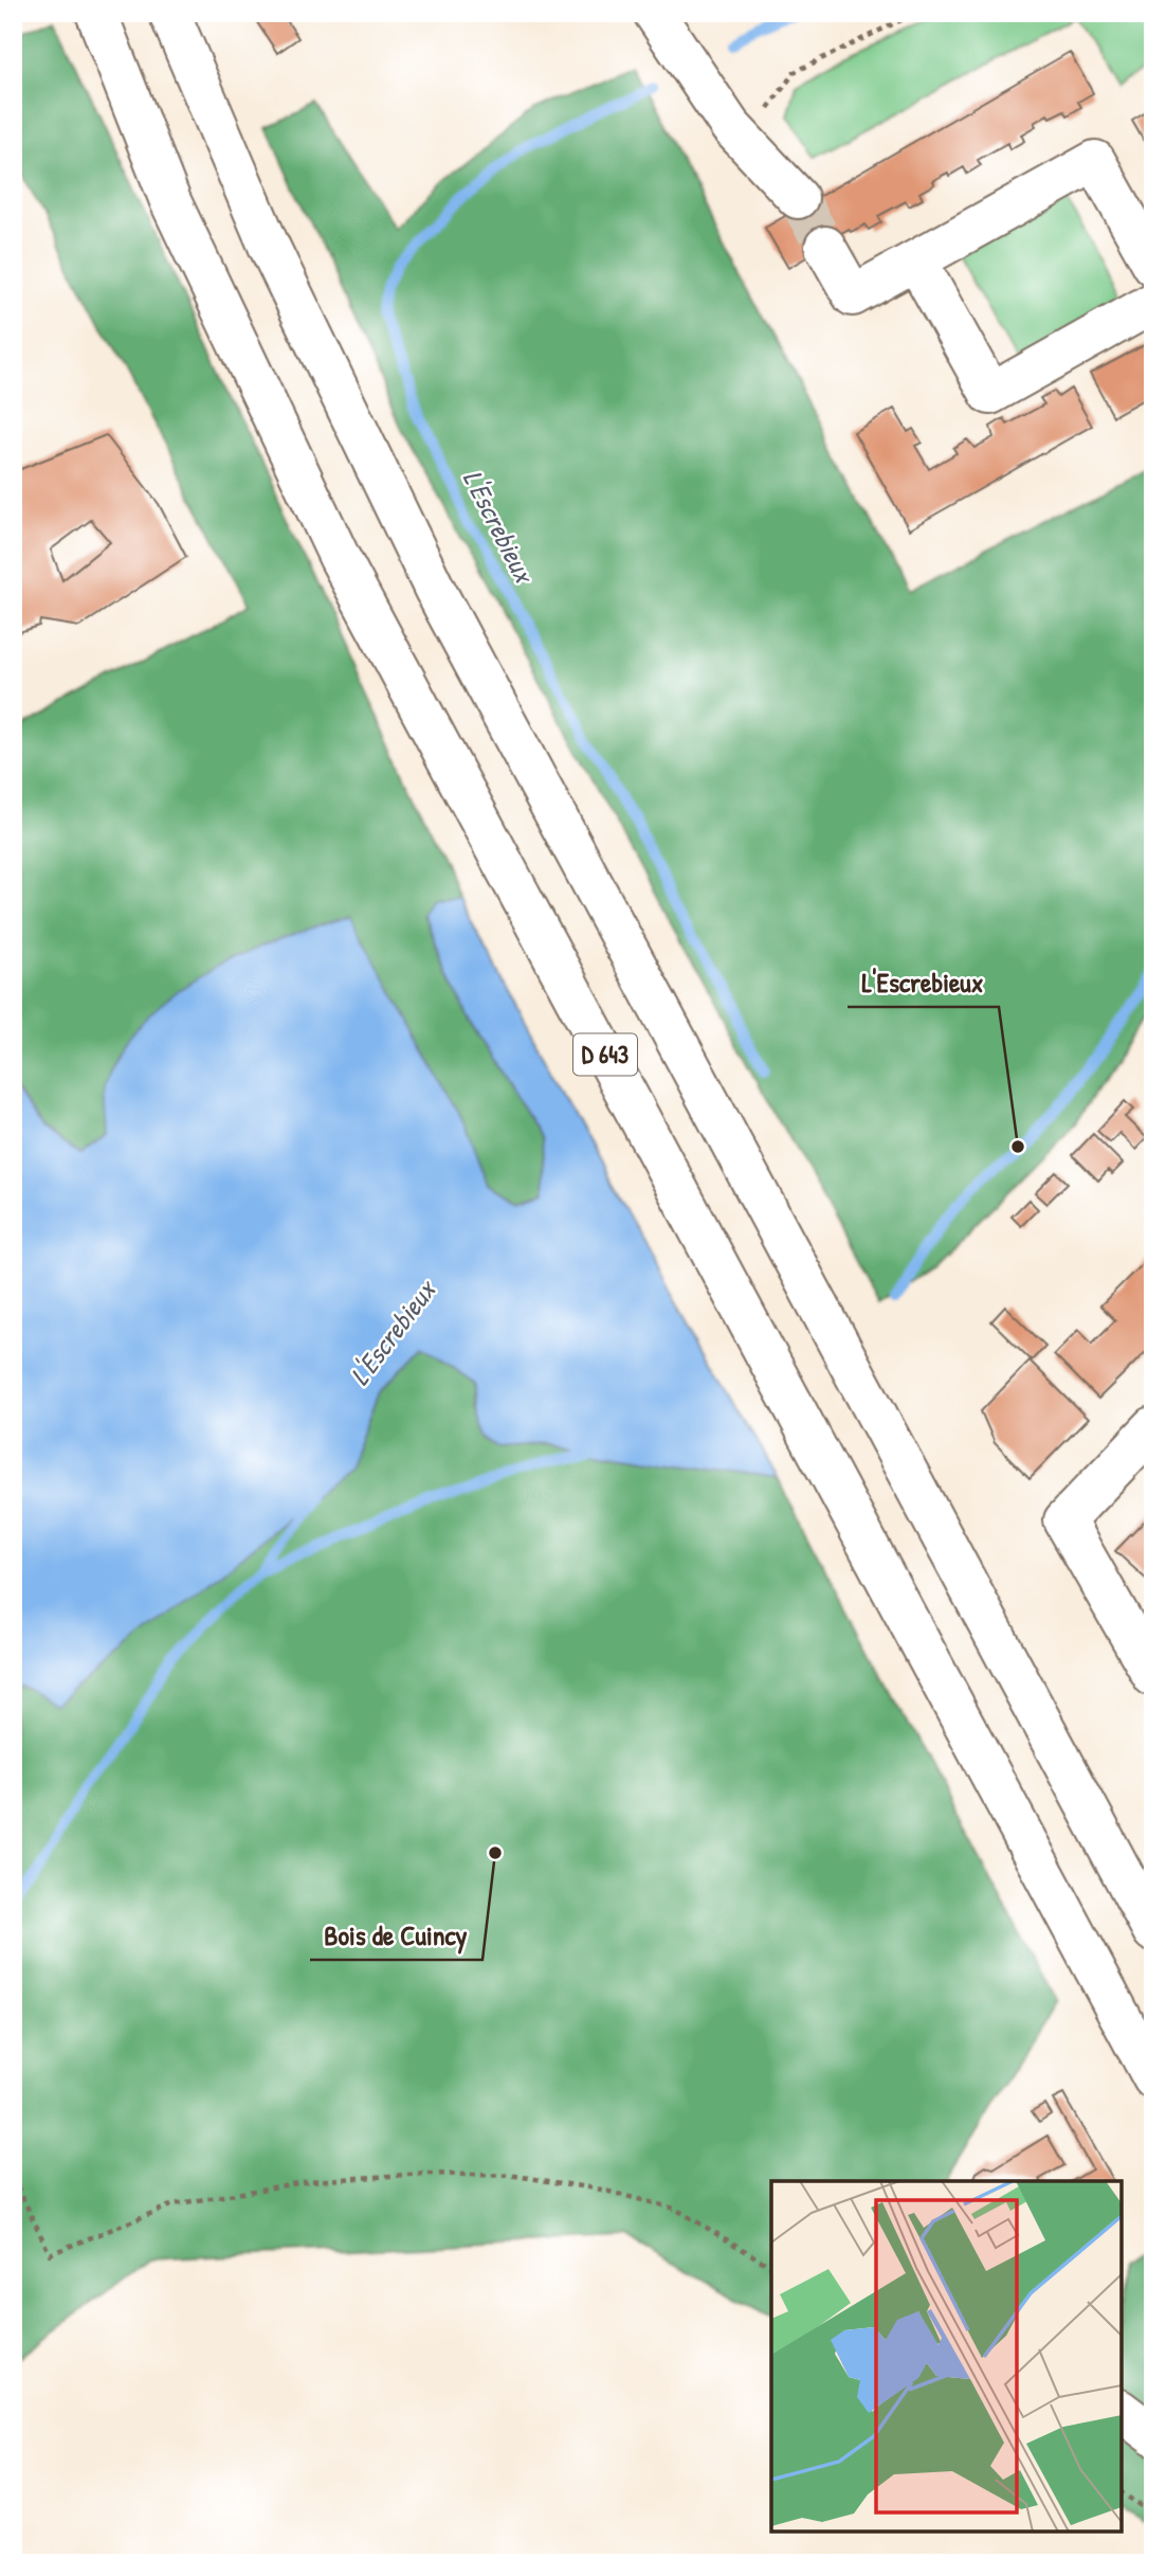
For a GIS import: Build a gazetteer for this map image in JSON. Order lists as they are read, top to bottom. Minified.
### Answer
{"streets":{"main road":["D 643"]},"water":["L'Escrebieux"],"places":["L'Escrebieux","Bois de Cuincy"]}
